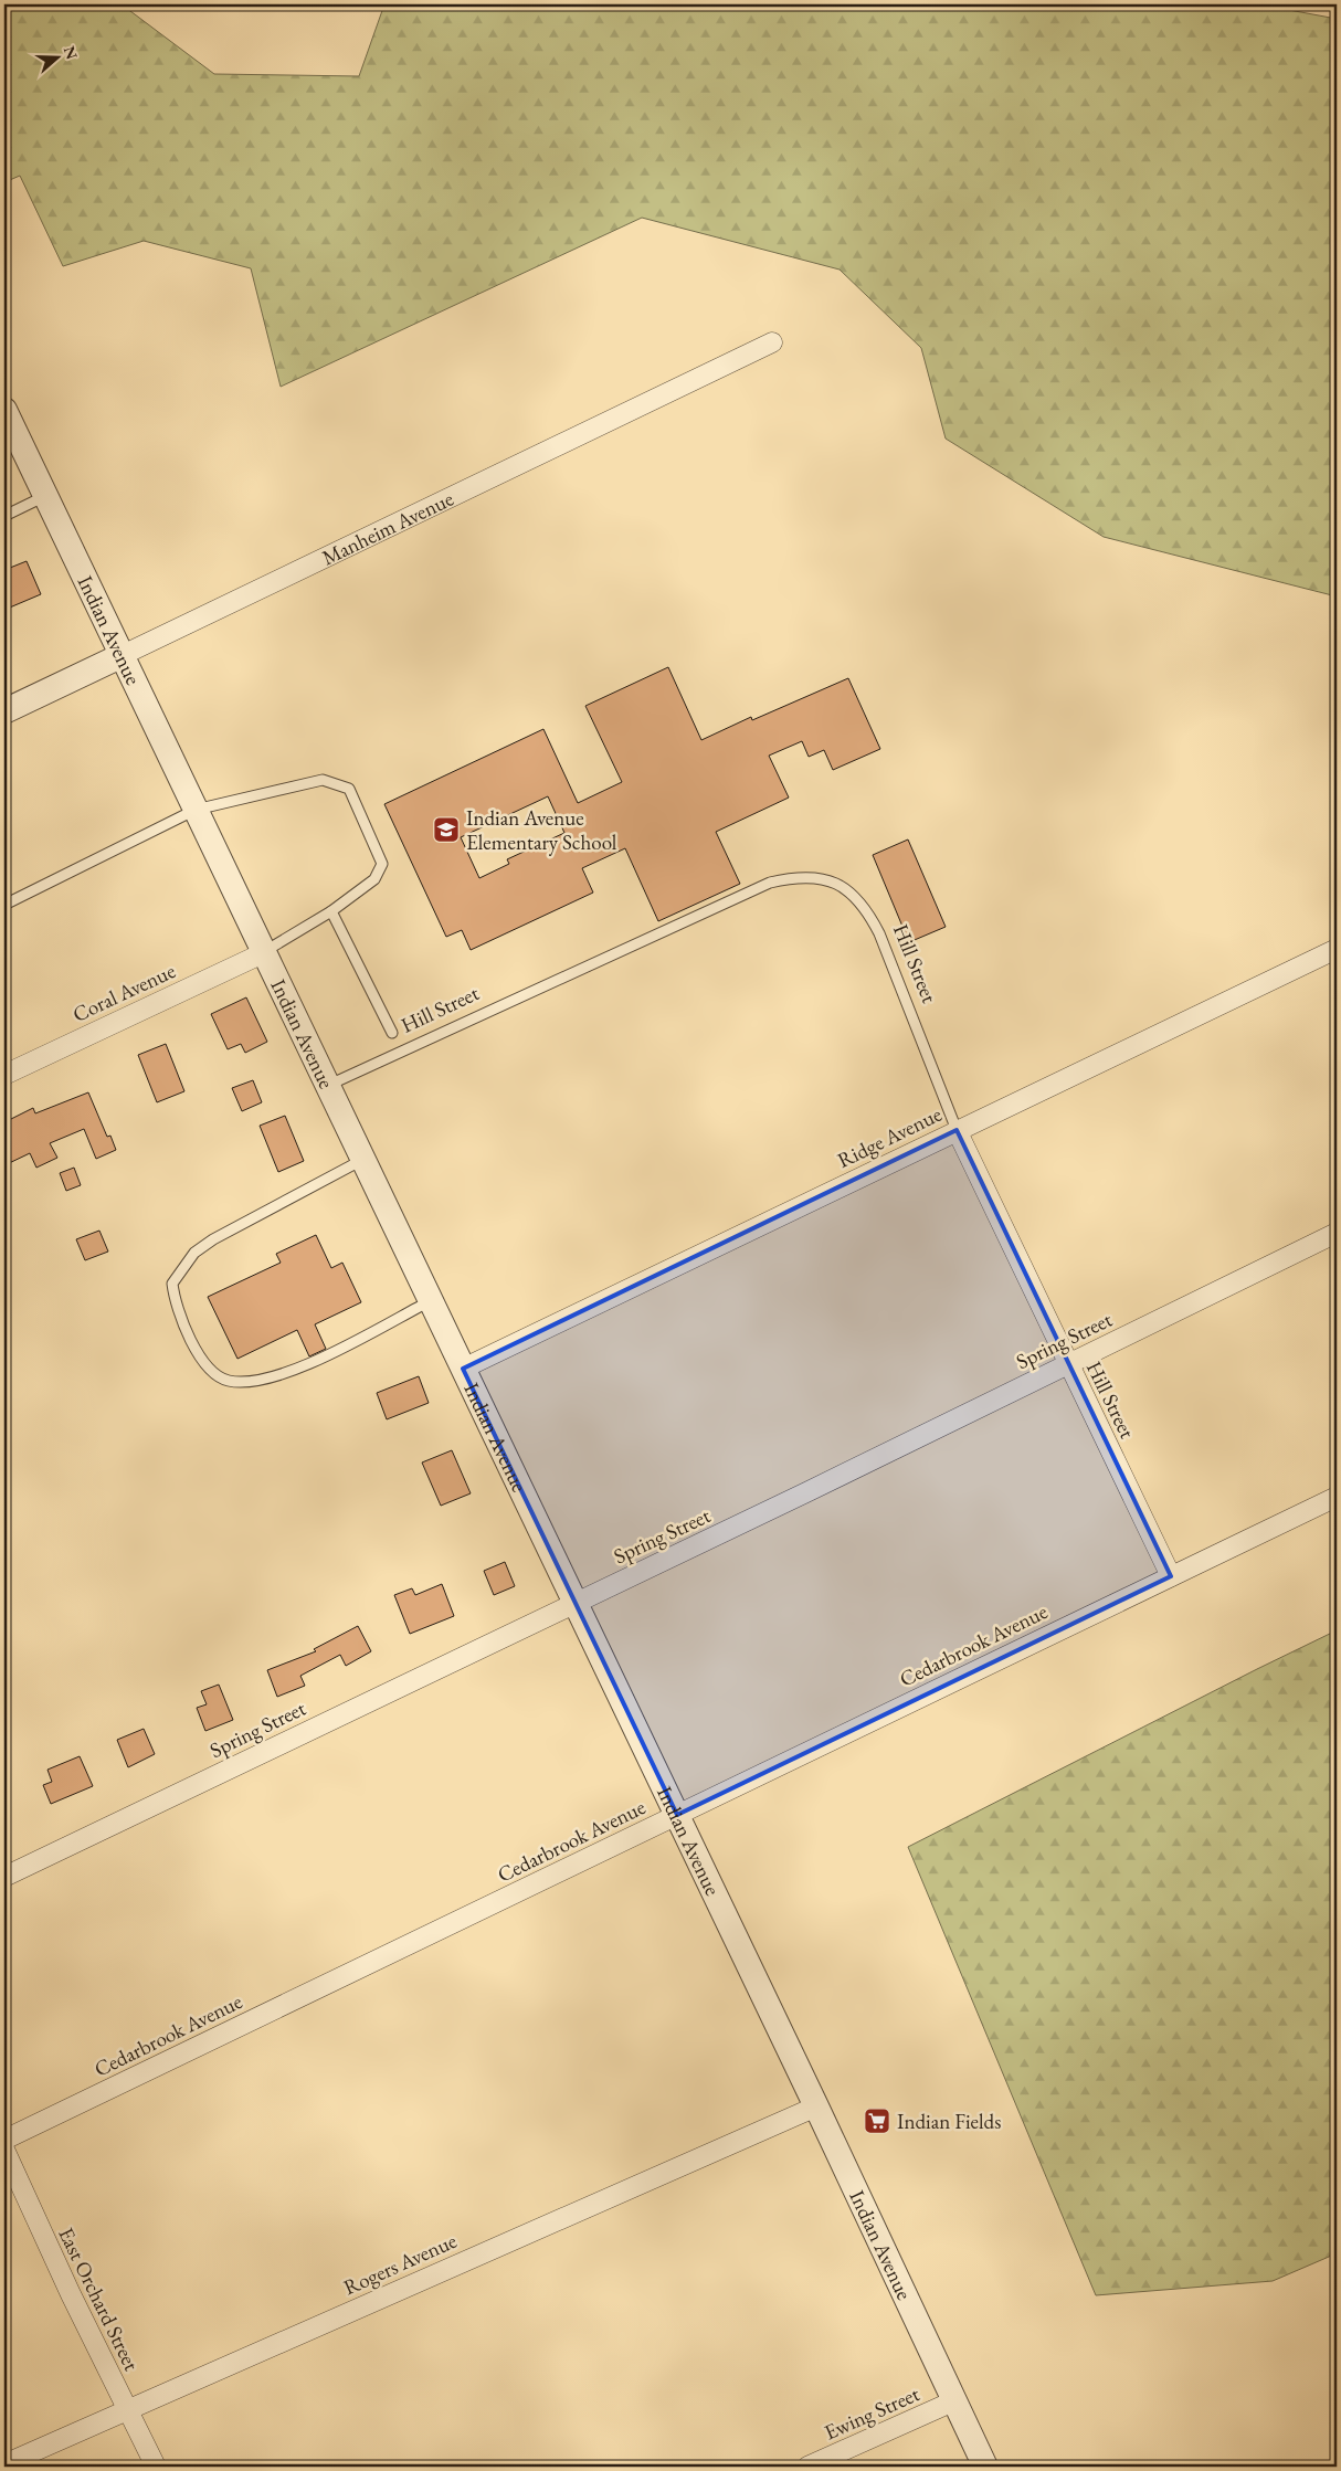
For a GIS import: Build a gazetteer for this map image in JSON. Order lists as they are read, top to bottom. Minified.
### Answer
{"streets":{"street":["Manheim Avenue","Indian Avenue","Hill Street","Coral Avenue","Ridge Avenue","Spring Street","Cedarbrook Avenue","Rogers Avenue","East Orchard Street","Ewing Street"]},"crossings":[["Manheim Avenue","Indian Avenue"],["Indian Avenue","Hill Street"],["Indian Avenue","Coral Avenue"],["Indian Avenue","Ridge Avenue"],["Indian Avenue","Spring Street"],["Indian Avenue","Cedarbrook Avenue"],["Indian Avenue","Rogers Avenue"],["Indian Avenue","Ewing Street"],["Hill Street","Ridge Avenue"],["Hill Street","Spring Street"],["Hill Street","Cedarbrook Avenue"],["Rogers Avenue","East Orchard Street"]],"places":{"school or university":["Indian Avenue Elementary School"],"supermarket":["Indian Fields"]},"north":"right"}
